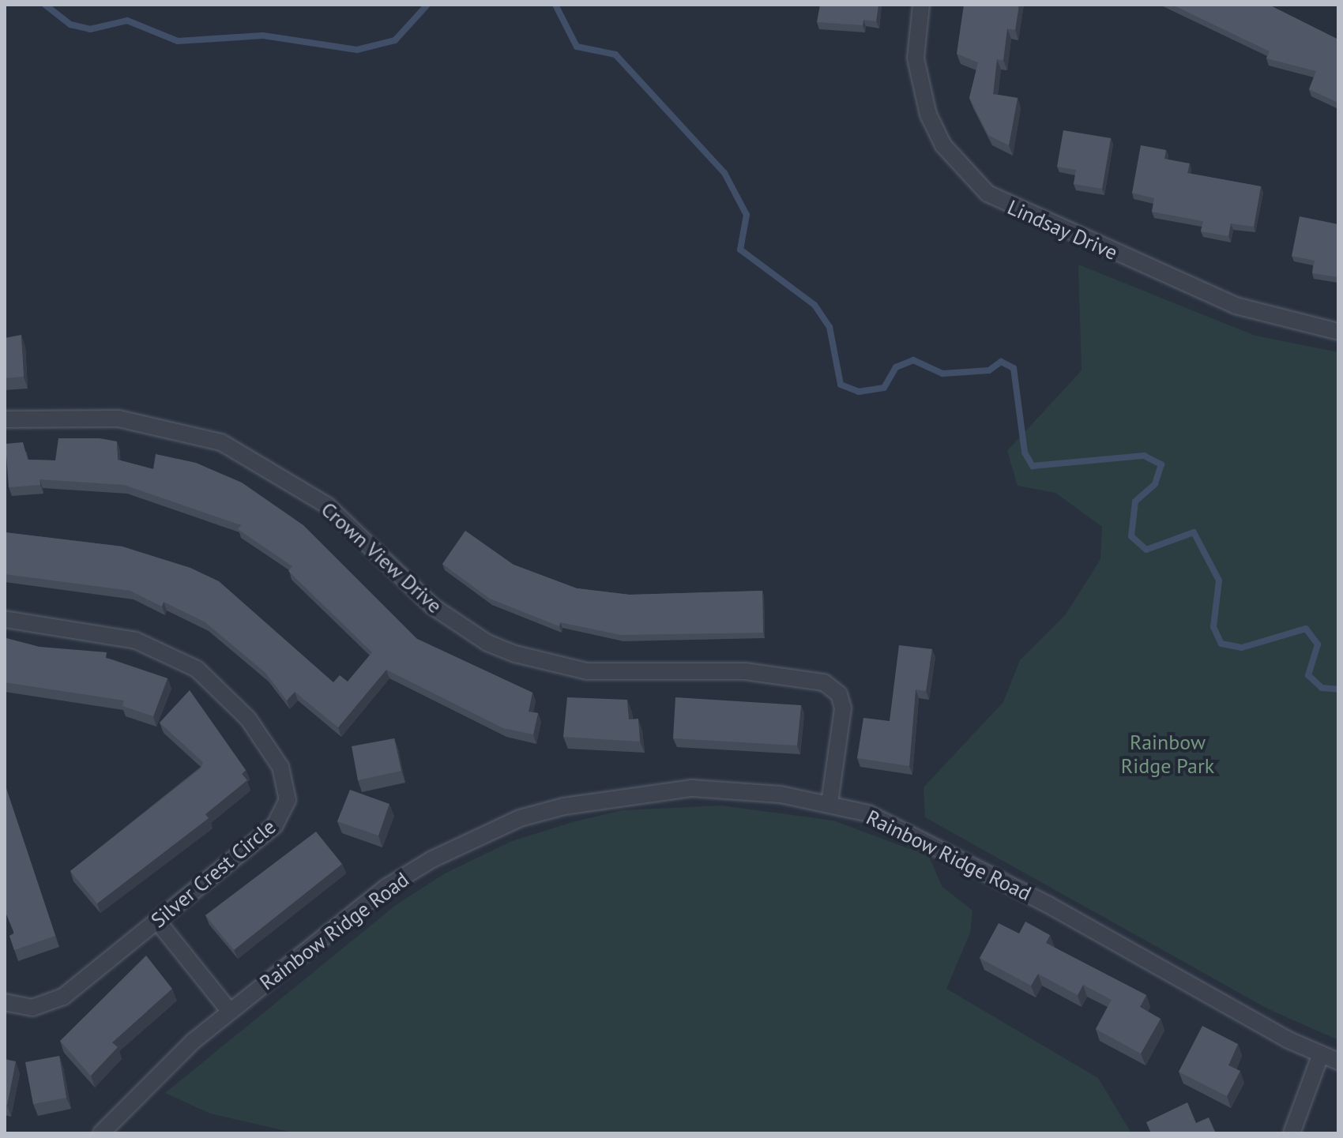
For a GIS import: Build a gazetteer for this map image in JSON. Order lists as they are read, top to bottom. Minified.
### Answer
{"streets":{"street":["Lindsay Drive","Crown View Drive","Rainbow Ridge Road","Silver Crest Circle"]},"crossings":[["Crown View Drive","Rainbow Ridge Road"]],"parks":["Rainbow Ridge Park"]}
